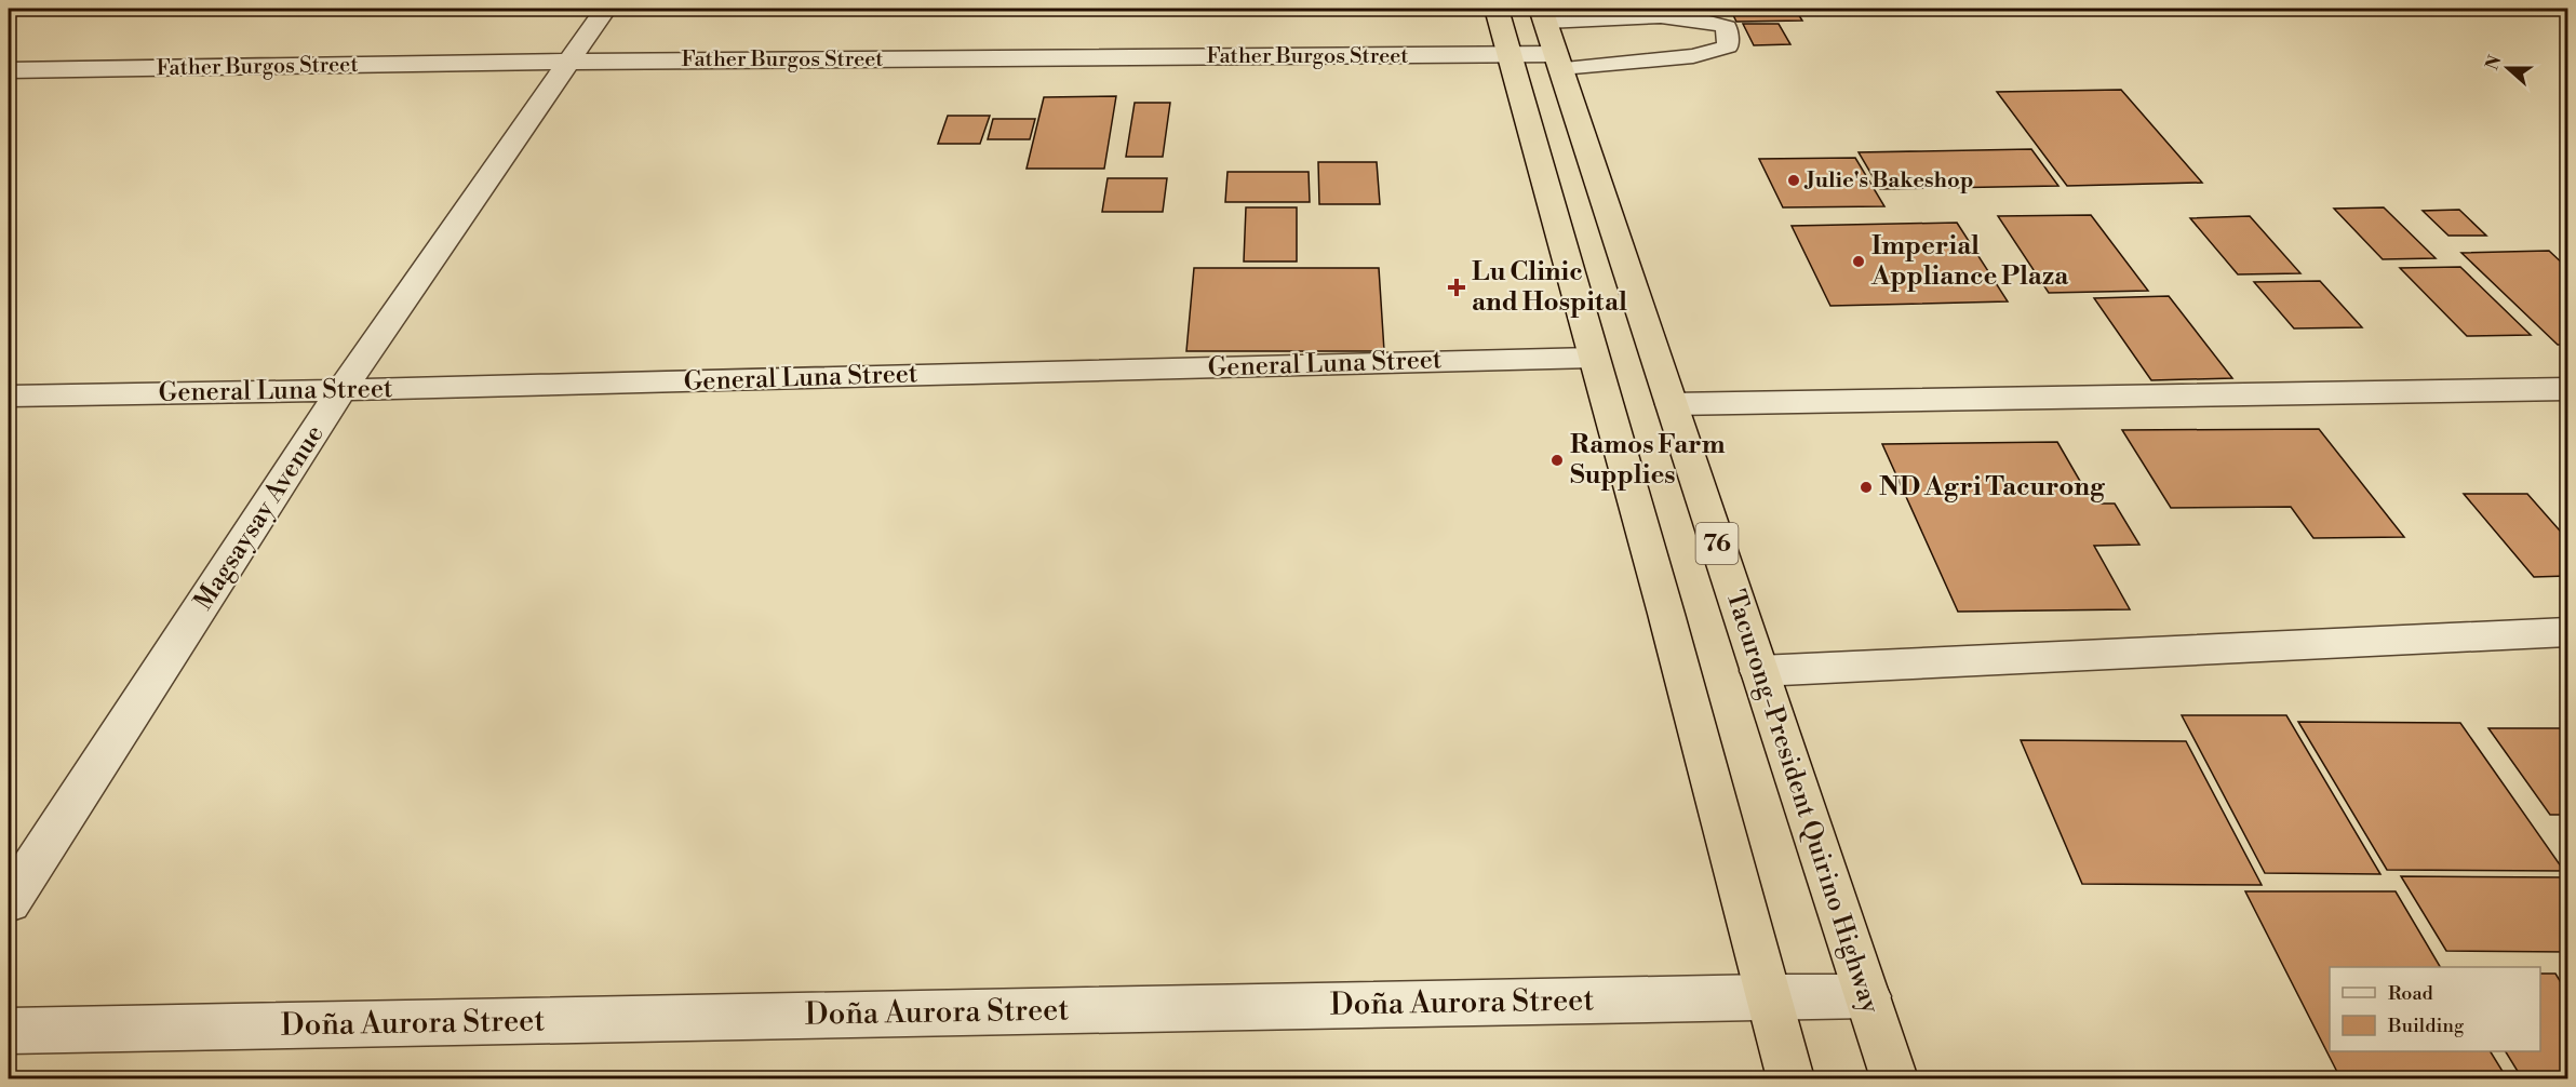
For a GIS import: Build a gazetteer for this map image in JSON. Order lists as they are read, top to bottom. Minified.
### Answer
{"streets":{"highway":["76","Tacurong-President Quirino Highway"],"street":["Father Burgos Street","General Luna Street","Magsaysay Avenue","Doña Aurora Street"]},"crossings":[["Father Burgos Street","Magsaysay Avenue"],["Father Burgos Street","Tacurong-President Quirino Highway"],["General Luna Street","Magsaysay Avenue"],["Tacurong-President Quirino Highway","Doña Aurora Street"]],"places":{"other":["Julie's Bakeshop","Imperial Appliance Plaza","Ramos Farm Supplies","ND Agri Tacurong"],"health":["Lu Clinic and Hospital"]},"legend":["Road","Building"],"north":"left"}
